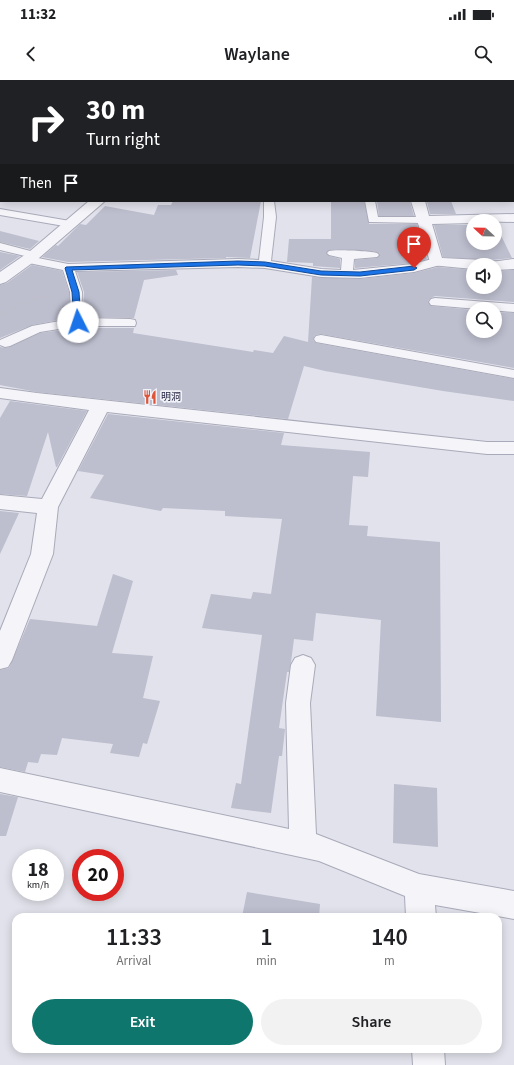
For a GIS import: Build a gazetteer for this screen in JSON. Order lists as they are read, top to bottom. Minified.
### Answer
{"places":{"restaurant":["明洞"]},"north":"left","page":{"status":"11:32","header":"Waylane","turn":["30 m","Turn right"],"then":"Then","speed":"18 km/h","limit":"20","eta":["11:33","Arrival","1","min","140","m"],"buttons":["Exit","Share"]}}
